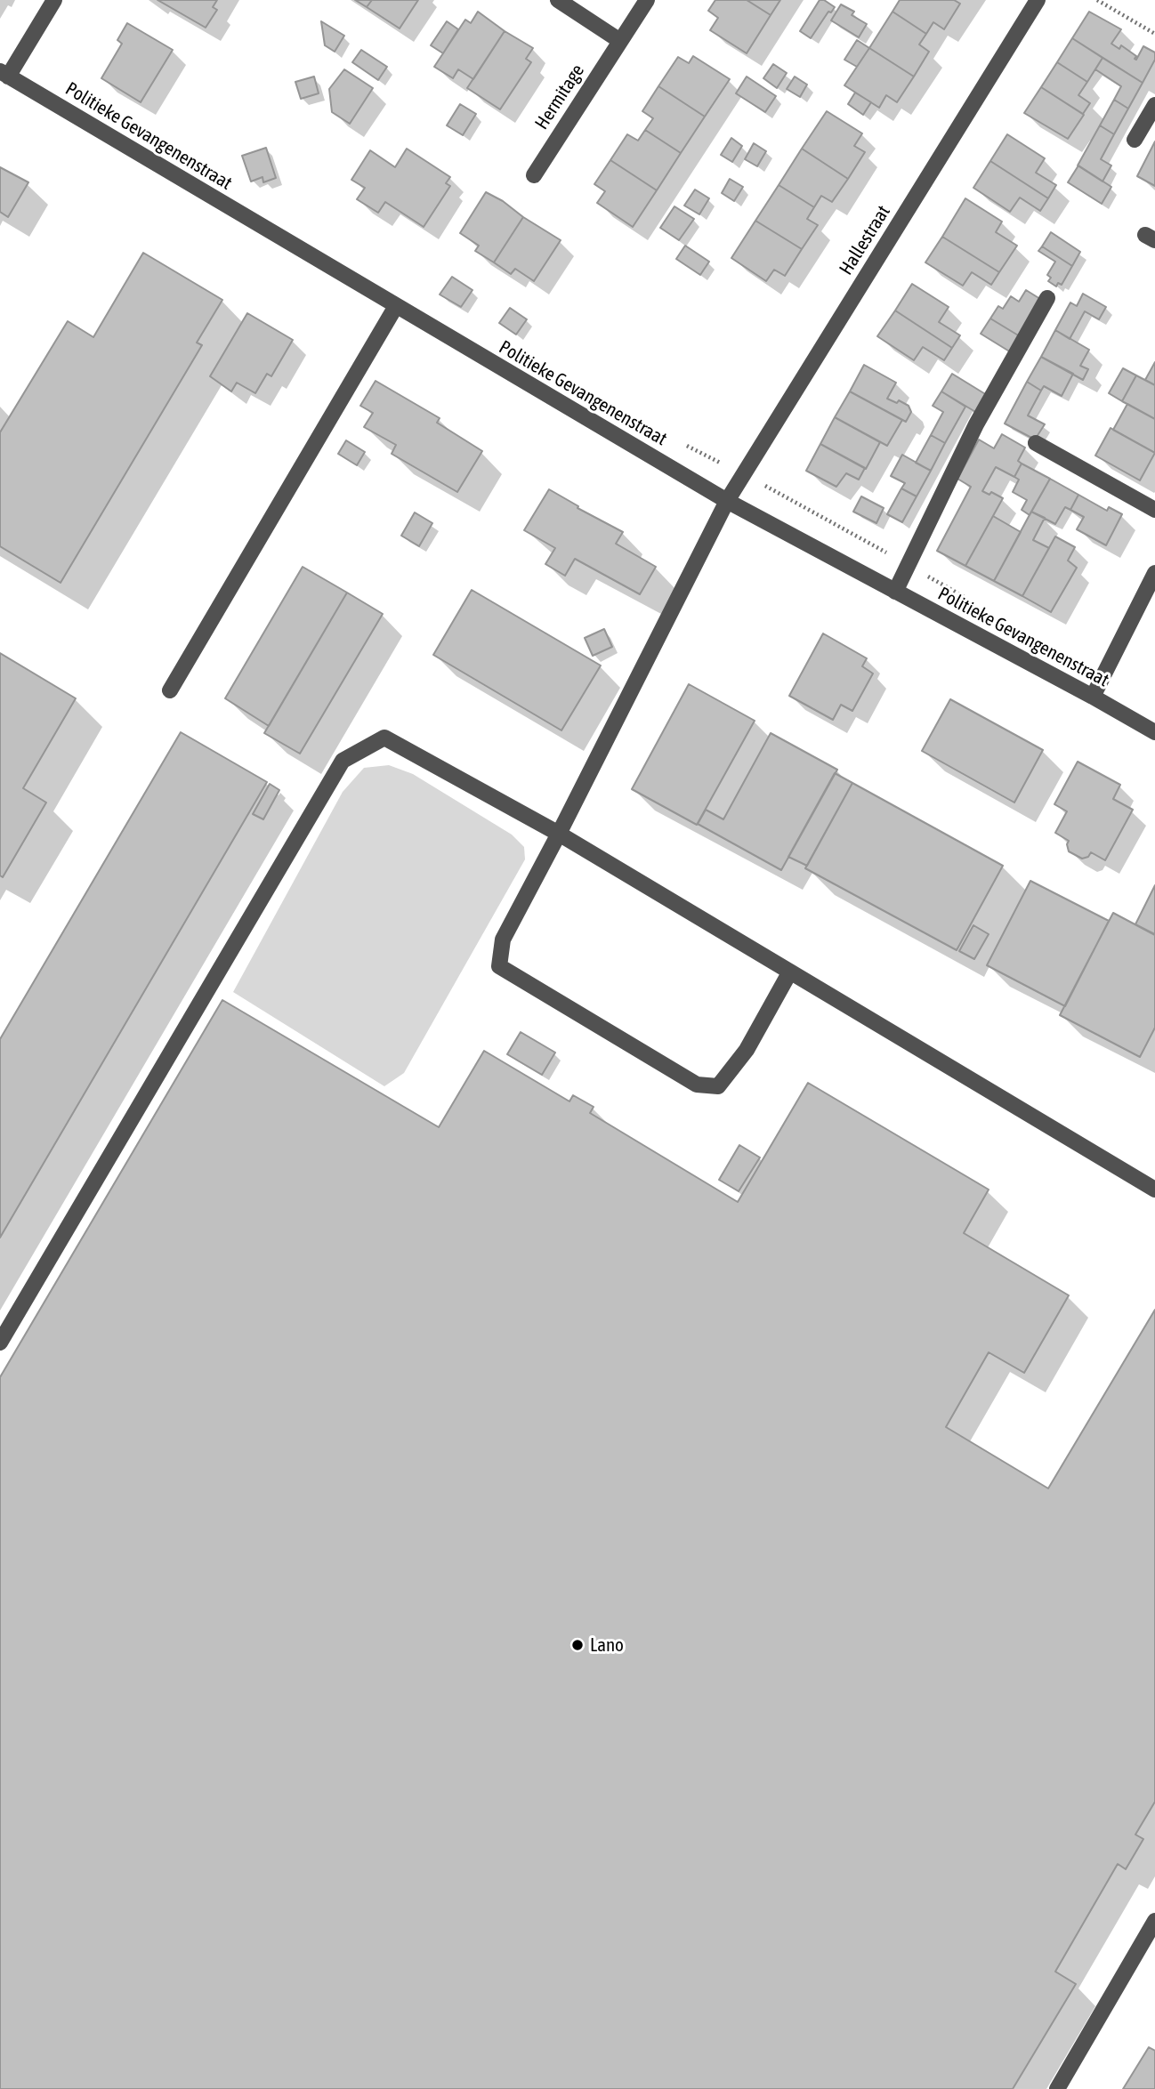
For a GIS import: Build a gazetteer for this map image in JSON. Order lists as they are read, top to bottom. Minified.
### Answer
{"streets":{"street":["Hermitage","Politieke Gevangenenstraat","Hallestraat"]},"crossings":[["Politieke Gevangenenstraat","Hallestraat"]],"places":["Lano"]}
